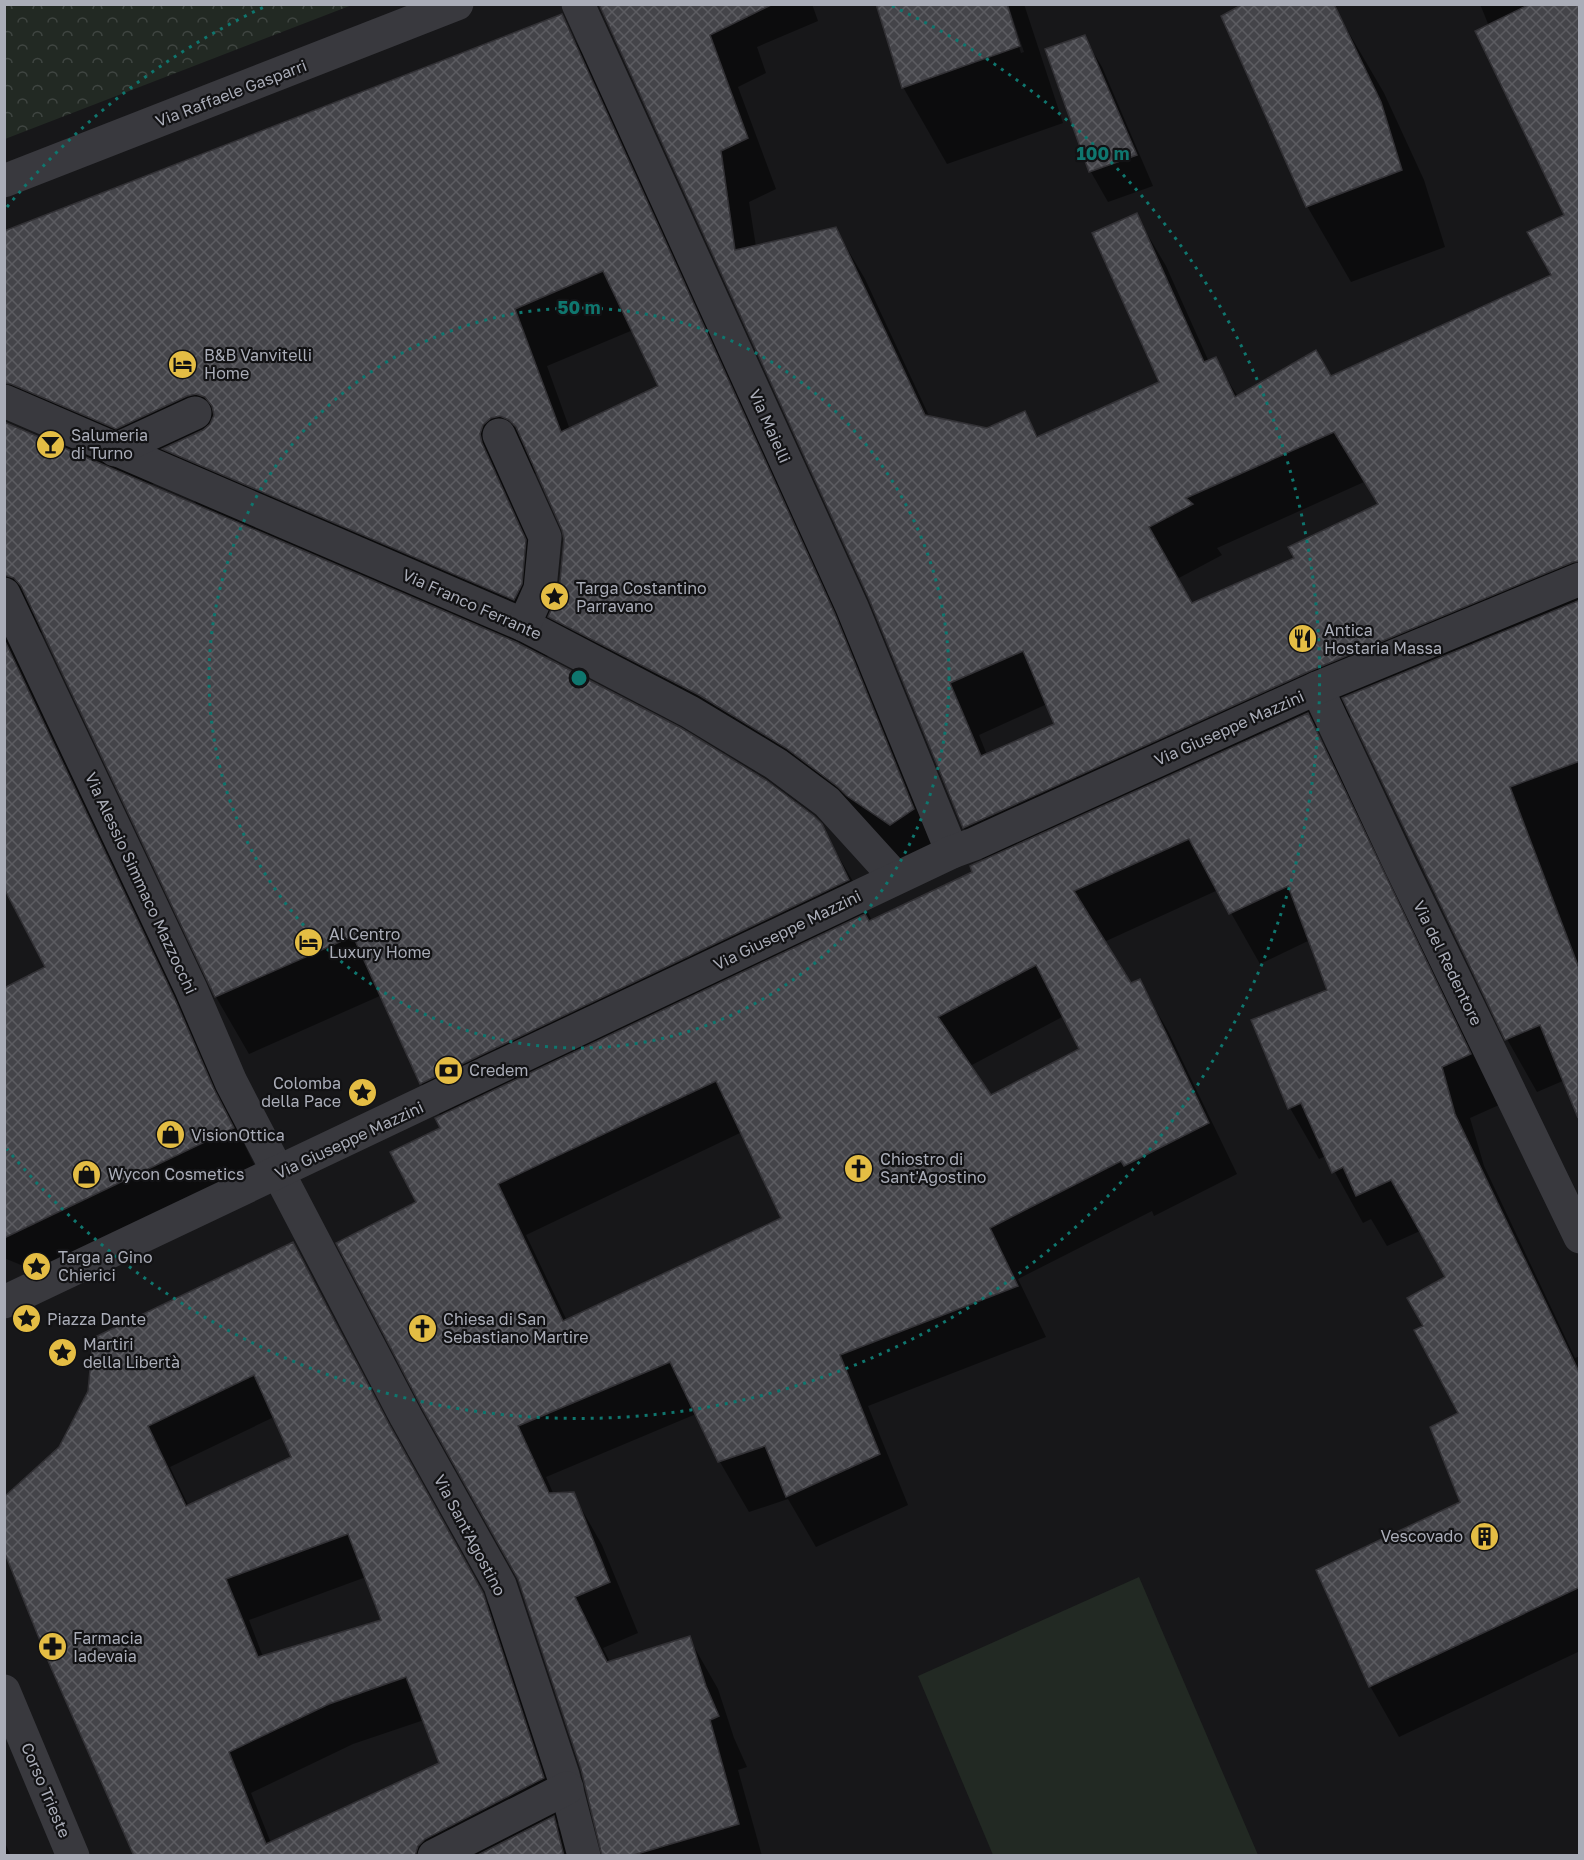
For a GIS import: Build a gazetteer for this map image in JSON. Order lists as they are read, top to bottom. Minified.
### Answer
{"streets":{"street":["Via Raffaele Gasparri","Via Maielli","Via Franco Ferrante","Via Giuseppe Mazzini","Via Alessio Simmaco Mazzocchi","Via del Redentore","Via Sant'Agostino","Corso Trieste"]},"crossings":[["Via Maielli","Via Giuseppe Mazzini"],["Via Franco Ferrante","Via Giuseppe Mazzini"],["Via Giuseppe Mazzini","Via Alessio Simmaco Mazzocchi"],["Via Giuseppe Mazzini","Via del Redentore"],["Via Alessio Simmaco Mazzocchi","Via Sant'Agostino"]],"places":{"hotel":["B&B Vanvitelli Home","Al Centro Luxury Home"],"bar":["Salumeria di Turno"],"place":["Targa Costantino Parravano","Colomba della Pace","Targa a Gino Chierici","Piazza Dante","Martiri della Libertà"],"restaurant":["Antica Hostaria Massa"],"bank":["Credem"],"shop":["VisionOttica","Wycon Cosmetics"],"church":["Chiostro di Sant'Agostino","Chiesa di San Sebastiano Martire"],"building":["Vescovado"],"pharmacy":["Farmacia Iadevaia"]},"rings":["100 m","50 m"]}
